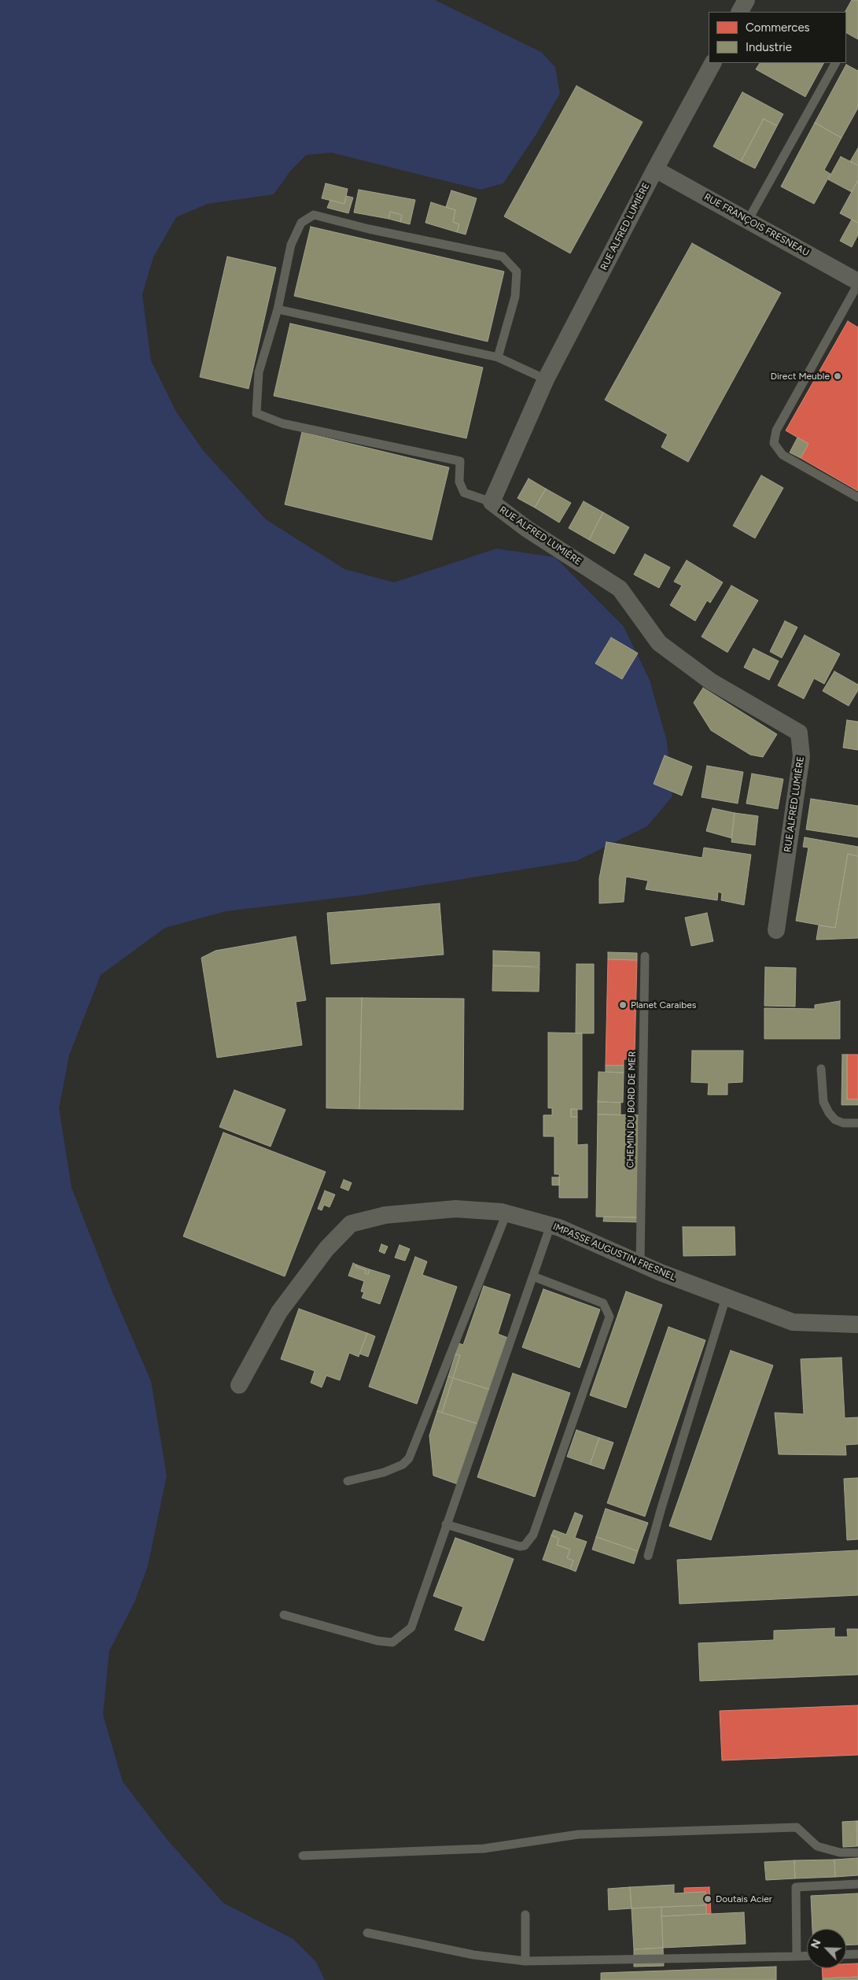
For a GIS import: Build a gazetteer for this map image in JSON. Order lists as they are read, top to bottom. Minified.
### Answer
{"streets":{"street":["RUE FRANÇOIS FRESNEAU","RUE ALFRED LUMIÈRE","IMPASSE AUGUSTIN FRESNEL"],"lane":["CHEMIN DU BORD DE MER"]},"crossings":[["RUE FRANÇOIS FRESNEAU","RUE ALFRED LUMIÈRE"],["CHEMIN DU BORD DE MER","IMPASSE AUGUSTIN FRESNEL"]],"places":["Direct Meuble","Planet Caraibes","Doutais Acier"],"legend":["Commerces","Industrie"],"north":"top left"}
